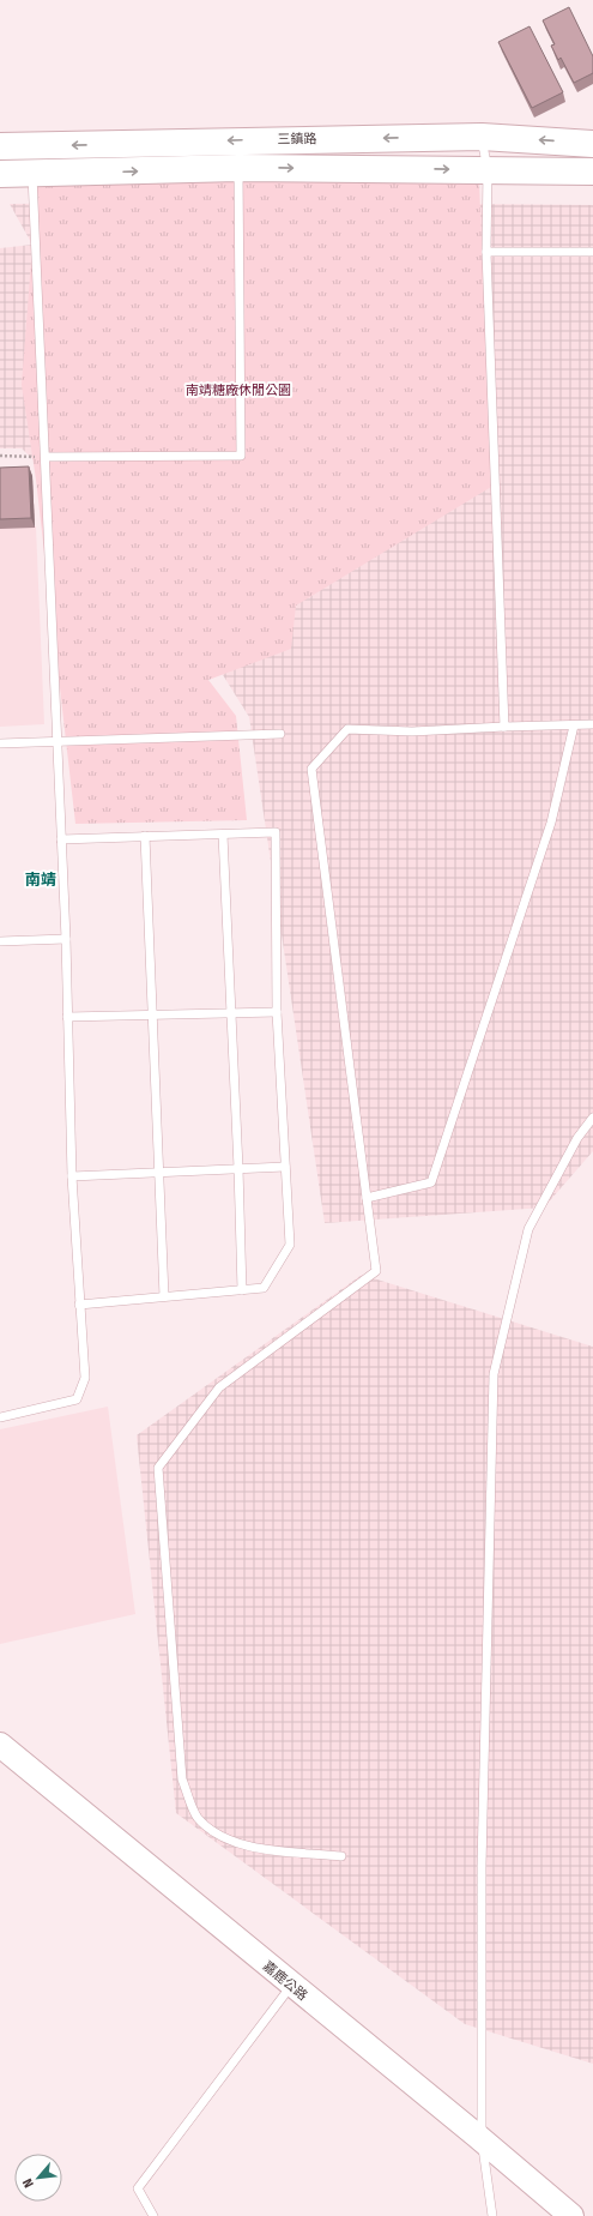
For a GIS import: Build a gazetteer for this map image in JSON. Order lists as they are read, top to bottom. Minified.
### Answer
{"streets":{"main road":["三鎮路","嘉鹿公路"]},"districts":["南靖"],"parks":["南靖糖廠休閒公園"],"north":"bottom left"}
